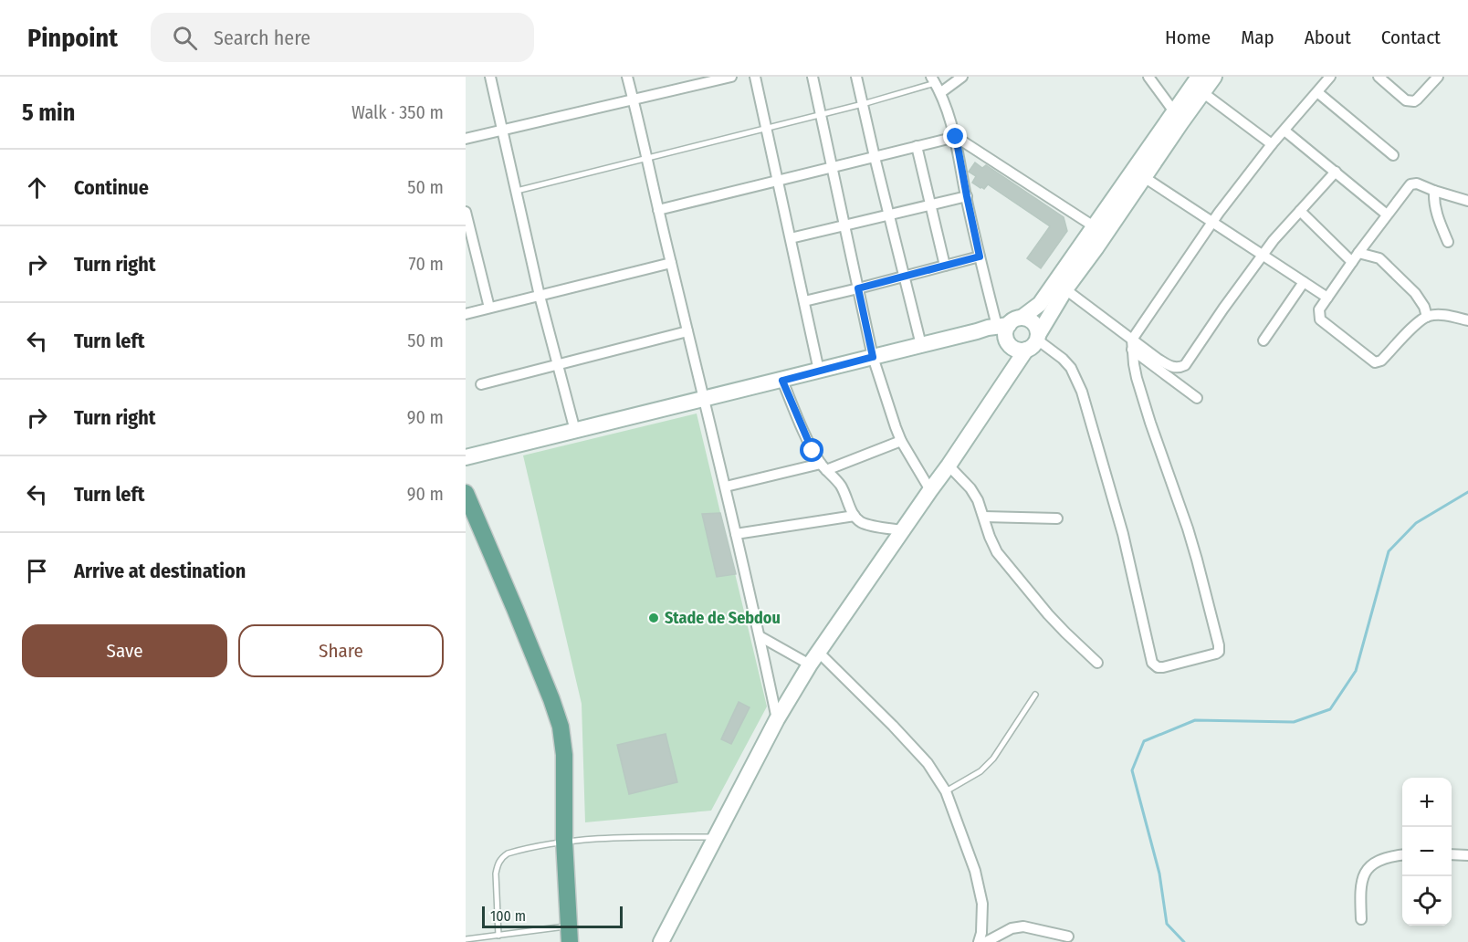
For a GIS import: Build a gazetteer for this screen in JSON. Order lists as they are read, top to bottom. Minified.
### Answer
{"places":["Stade de Sebdou"],"scale_bar":"100 m","page":{"header":"Pinpoint","search":"Search here","nav":["Home","Map","About","Contact"],"heading":["5 min","Walk · 350 m"],"list":[["Continue","50 m"],["Turn right","70 m"],["Turn left","50 m"],["Turn right","90 m"],["Turn left","90 m"],"Arrive at destination"],"buttons":["Save","Share"],"map_buttons":["+","−"],"scale":"100 m"}}
